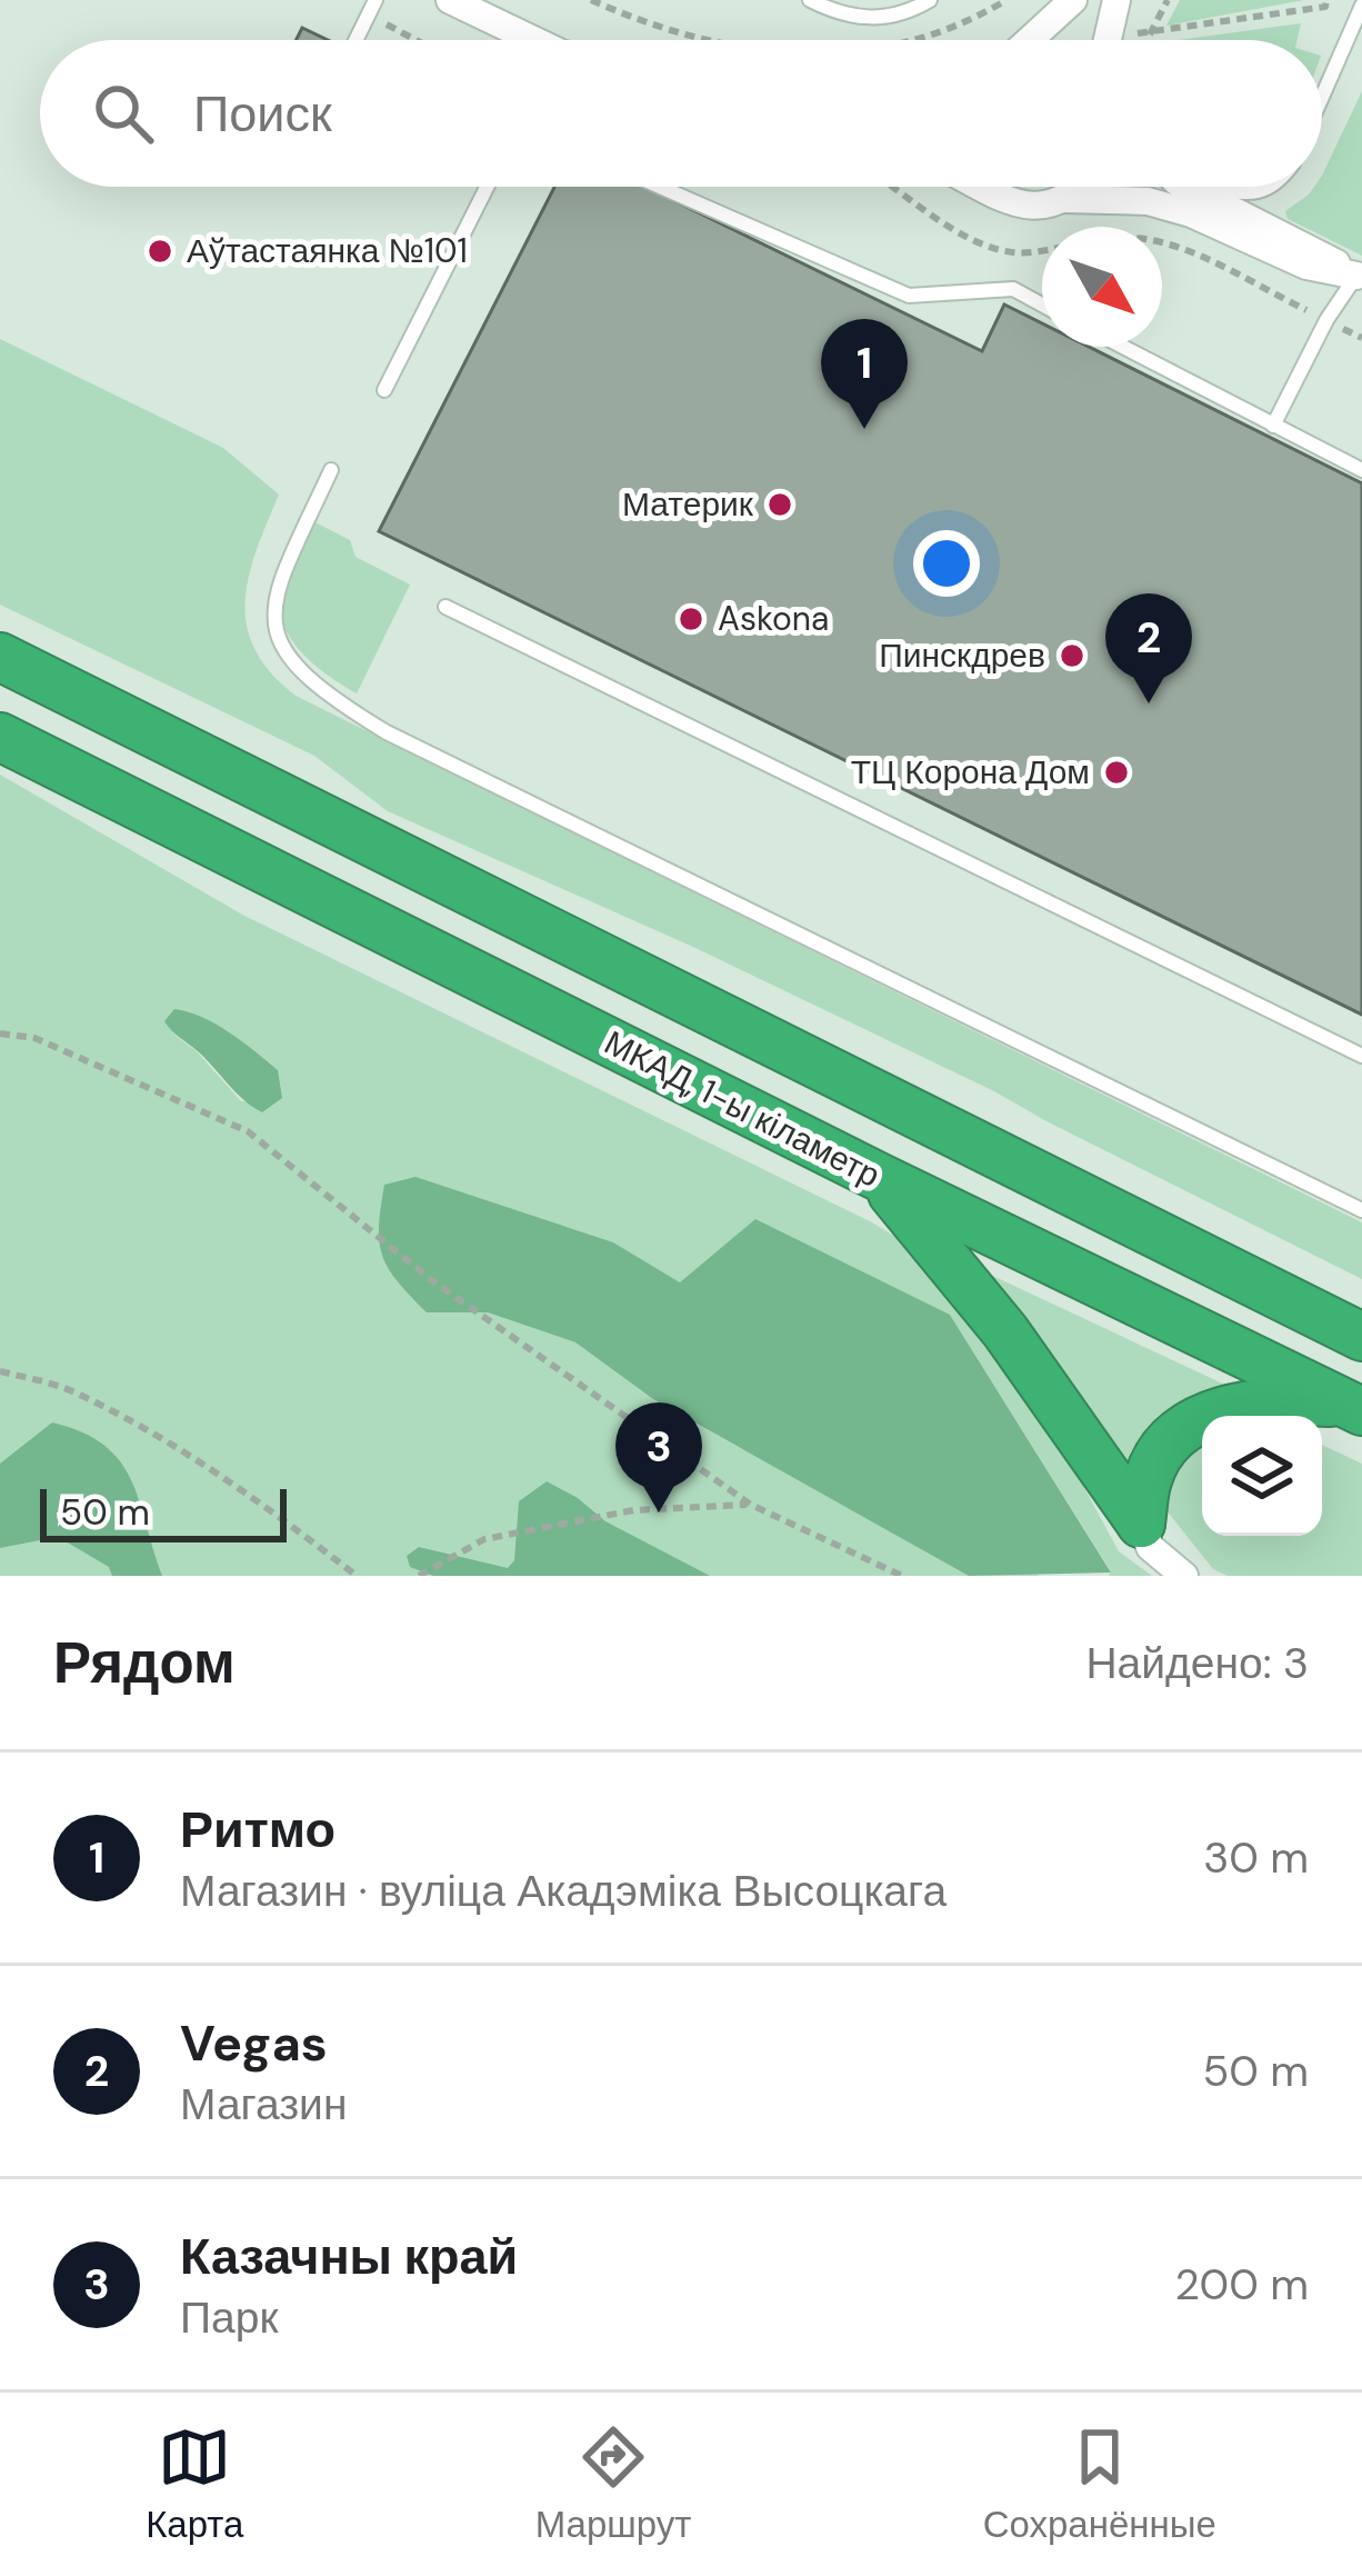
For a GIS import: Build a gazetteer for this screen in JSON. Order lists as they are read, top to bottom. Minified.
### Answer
{"streets":{"highway":["МКАД, 1-ы кіламетр"]},"places":["Аўтастаянка №101","Материк","Askona","Пинскдрев","ТЦ Корона Дом"],"scale_bar":"50 m","north":"bottom right","page":{"search":"Поиск","pins":["1","2","3"],"scale":"50 m","heading":["Рядом","Найдено: 3"],"list":[{"mark":"1","name":"Ритмо","note":"Магазин · вуліца Акадэміка Высоцкага","value":"30 m"},{"mark":"2","name":"Vegas","note":"Магазин","value":"50 m"},{"mark":"3","name":"Казачны край","note":"Парк","value":"200 m"}],"nav":["Карта","Маршрут","Сохранённые"]}}
